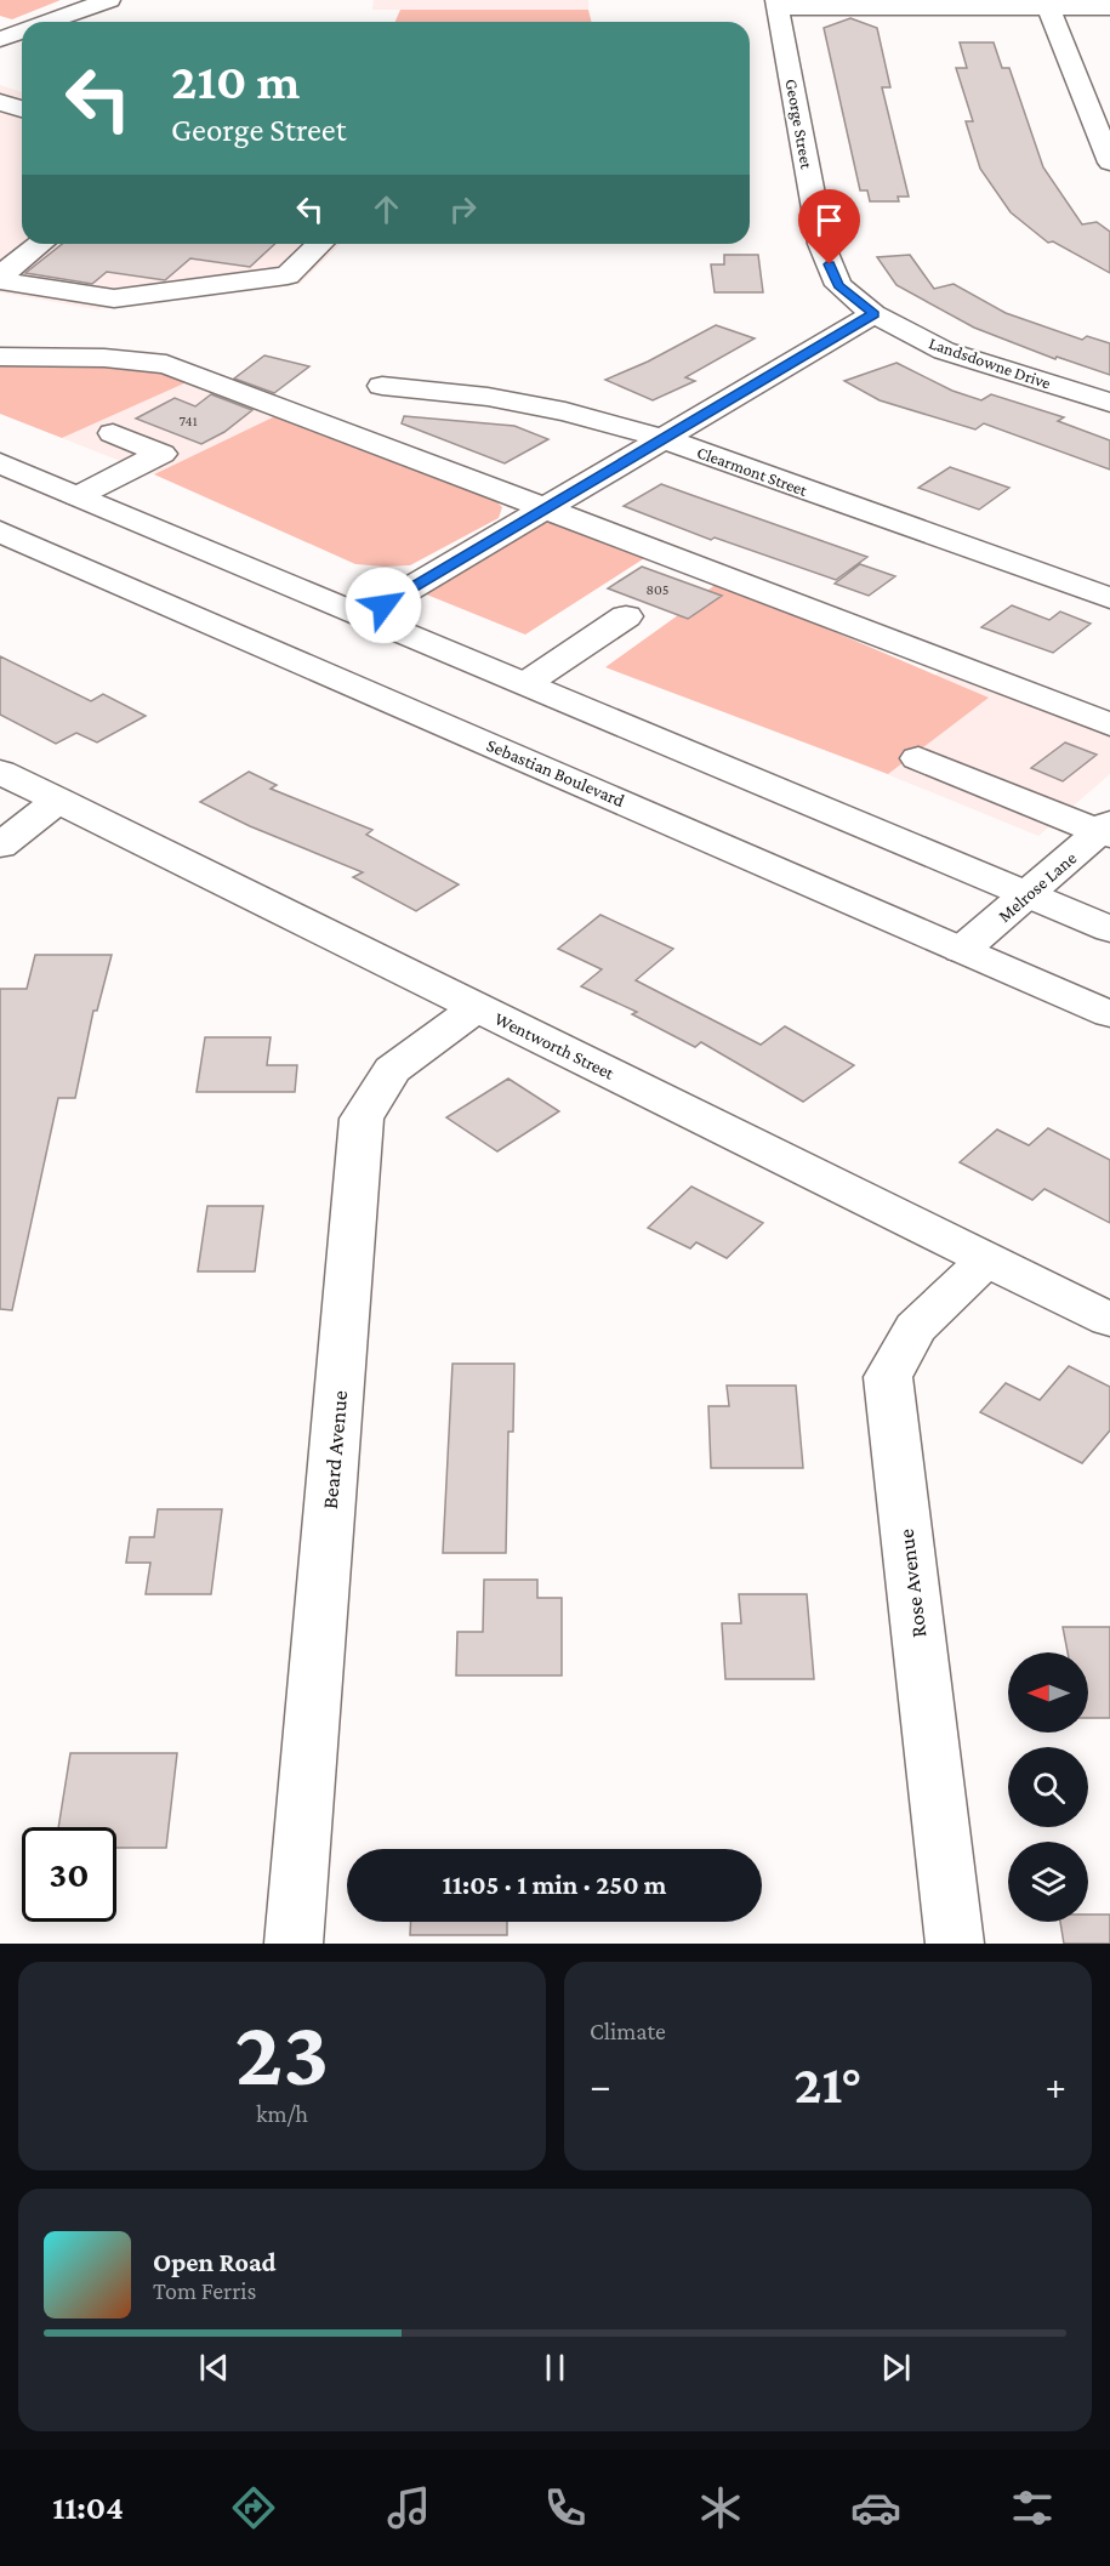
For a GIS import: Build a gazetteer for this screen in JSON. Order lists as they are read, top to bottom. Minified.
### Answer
{"streets":{"street":["George Street","Landsdowne Drive","Clearmont Street","Sebastian Boulevard","Melrose Lane","Wentworth Street","Beard Avenue","Rose Avenue"]},"crossings":[["George Street","Landsdowne Drive"],["Sebastian Boulevard","Melrose Lane"],["Wentworth Street","Beard Avenue"],["Wentworth Street","Rose Avenue"]],"house_numbers":["741","805"],"north":"left","page":{"turn":["210 m","George Street"],"limit":"30","trip":"11:05 · 1 min · 250 m","tile":[["23","km/h"],"Climate"],"heat":["−","21°","+"],"song":["Open Road","Tom Ferris"],"tabs":"11:04"}}
